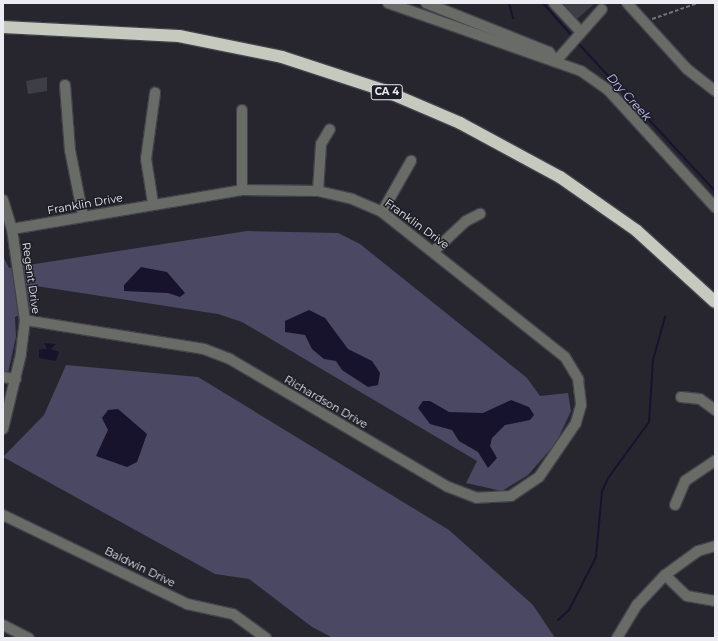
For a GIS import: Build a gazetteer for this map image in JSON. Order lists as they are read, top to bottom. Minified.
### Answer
{"streets":{"highway":["CA 4"],"street":["Franklin Drive","Regent Drive","Richardson Drive","Baldwin Drive"]},"crossings":[["Franklin Drive","Regent Drive"],["Franklin Drive","Richardson Drive"],["Regent Drive","Richardson Drive"]],"water":["Dry Creek"]}
